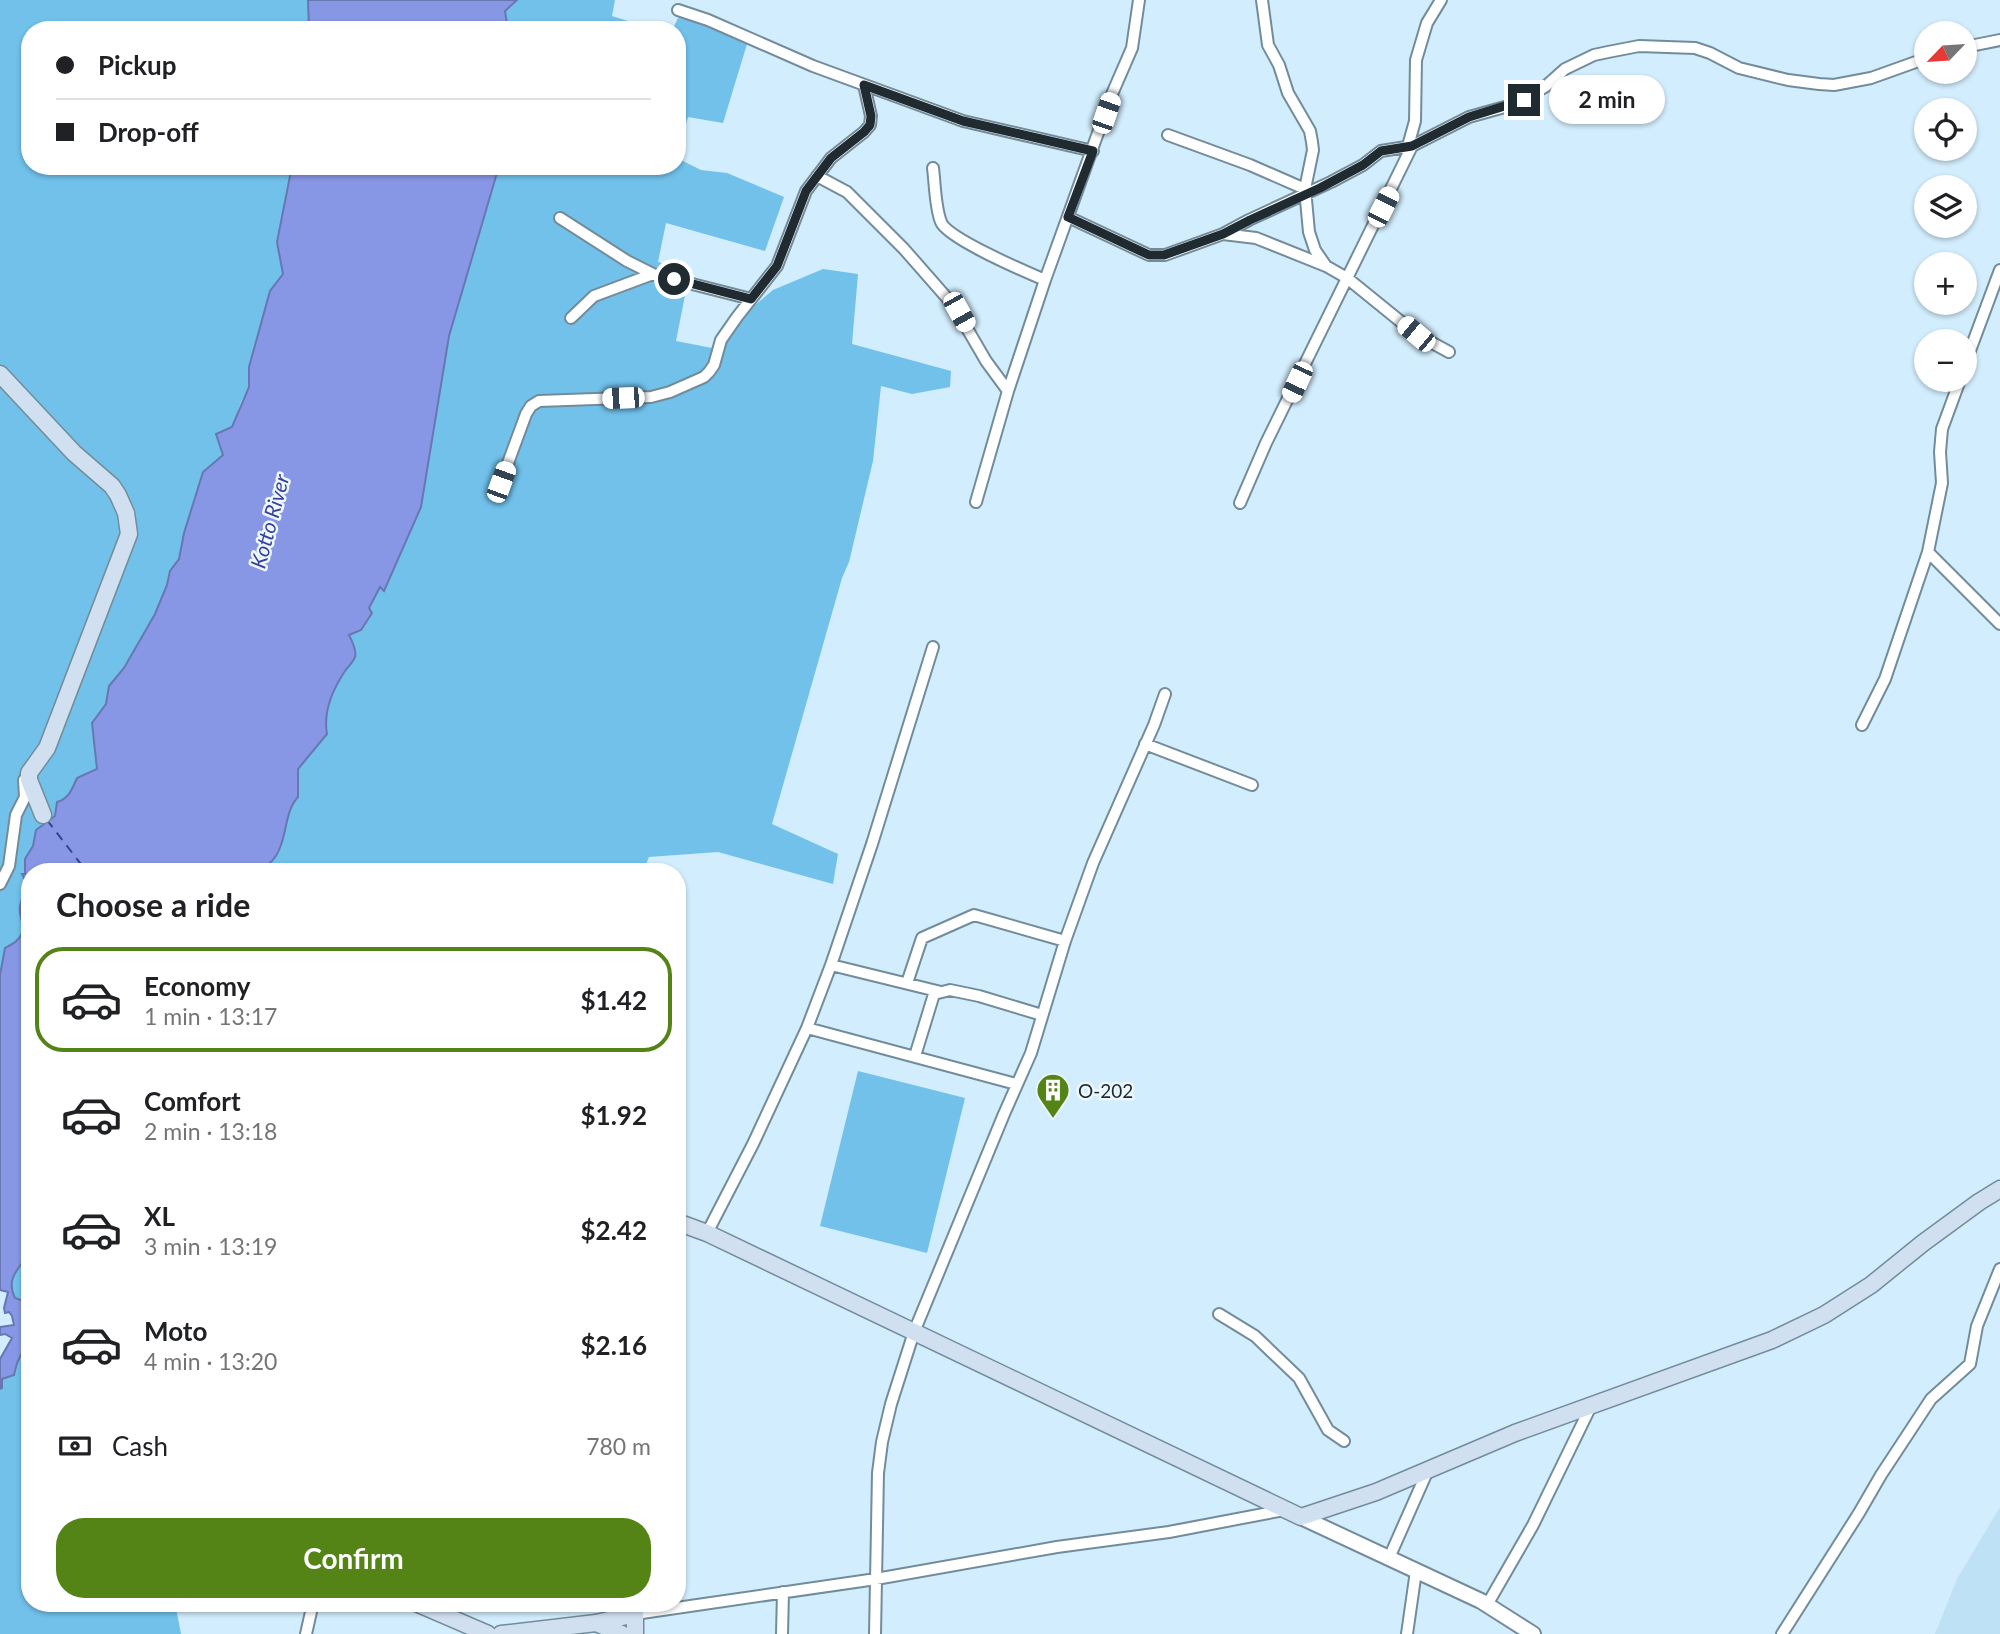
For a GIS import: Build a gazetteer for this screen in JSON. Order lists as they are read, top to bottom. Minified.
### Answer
{"water":["Kotto River"],"places":{"building":["O-202"]},"north":"bottom left","page":{"map_buttons":["+","−"],"banner":["Pickup","Drop-off"],"bubble":"2 min","heading":"Choose a ride","list":[{"name":"Economy","note":"1 min · 13:17","value":"$1.42"},{"name":"Comfort","note":"2 min · 13:18","value":"$1.92"},{"name":"XL","note":"3 min · 13:19","value":"$2.42"},{"name":"Moto","note":"4 min · 13:20","value":"$2.16"}],"pay":["Cash","780 m"],"buttons":"Confirm"}}
